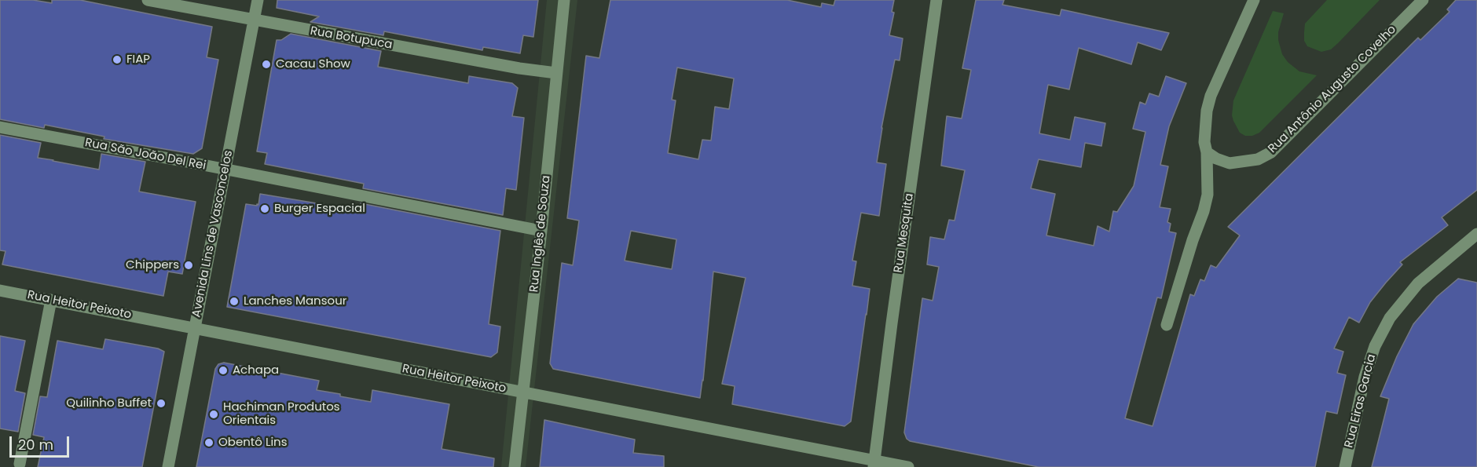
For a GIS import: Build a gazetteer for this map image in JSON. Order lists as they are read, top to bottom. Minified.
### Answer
{"streets":{"street":["Rua Botupuca","Rua Antônio Augusto Covelho","Rua São João Del Rei","Rua Mesquita","Avenida Lins de Vasconcelos","Rua Inglês de Souza","Rua Heitor Peixoto","Rua Eiras Garcia"]},"crossings":[["Rua Botupuca","Avenida Lins de Vasconcelos"],["Rua Botupuca","Rua Inglês de Souza"],["Rua São João Del Rei","Avenida Lins de Vasconcelos"],["Rua São João Del Rei","Rua Inglês de Souza"],["Rua Mesquita","Rua Heitor Peixoto"],["Avenida Lins de Vasconcelos","Rua Heitor Peixoto"],["Rua Inglês de Souza","Rua Heitor Peixoto"]],"places":["FIAP","Cacau Show","Burger Espacial","Chippers","Lanches Mansour","Achapa","Quilinho Buffet","Hachiman Produtos Orientais","Obentô Lins"],"scale_bar":"20 m"}
